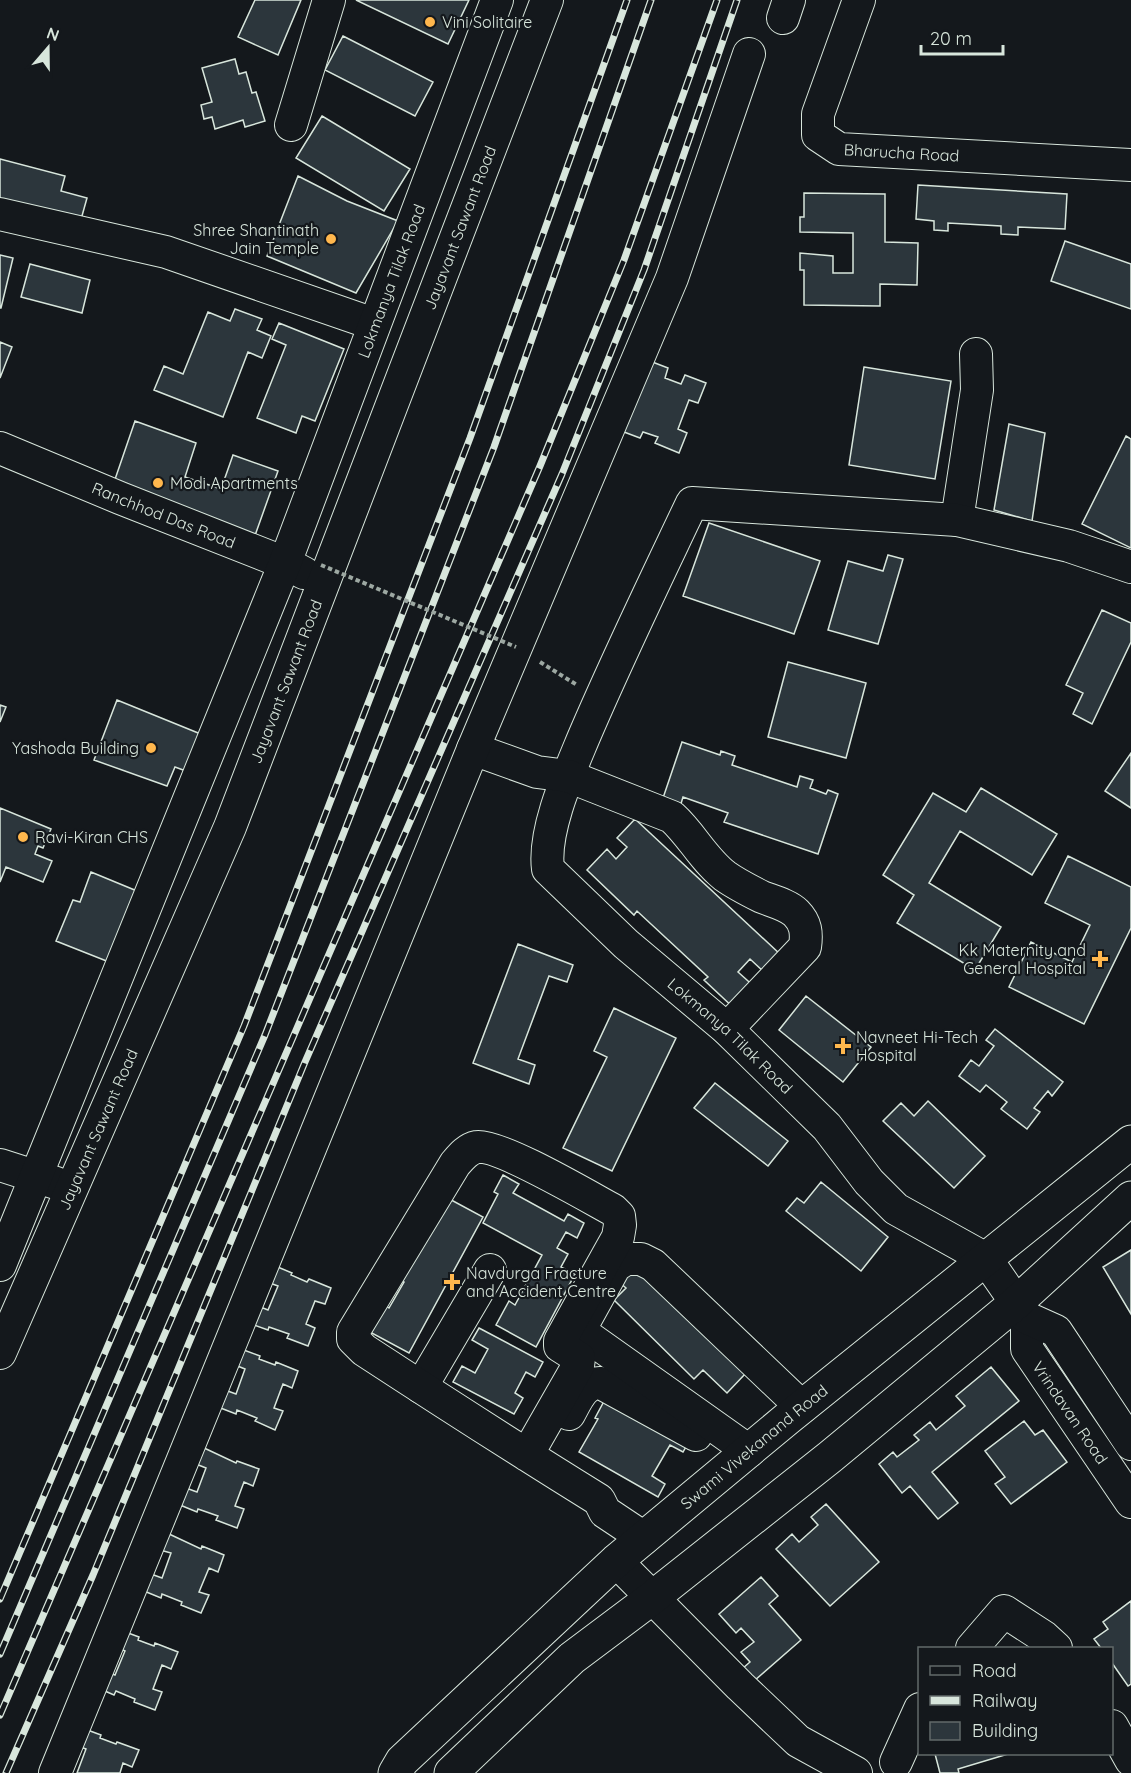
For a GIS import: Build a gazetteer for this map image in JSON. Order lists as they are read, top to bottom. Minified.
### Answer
{"streets":{"main road":["Swami Vivekanand Road"],"street":["Bharucha Road","Jayavant Sawant Road","Lokmanya Tilak Road","Ranchhod Das Road","Vrindavan Road"]},"crossings":[["Jayavant Sawant Road","Ranchhod Das Road"],["Lokmanya Tilak Road","Ranchhod Das Road"],["Lokmanya Tilak Road","Swami Vivekanand Road"]],"places":{"other":["Vini Solitaire","Shree Shantinath Jain Temple","Modi Apartments","Yashoda Building","Ravi-Kiran CHS"],"health":["Kk Maternity and General Hospital","Navneet Hi-Tech Hospital","Navdurga Fracture and Accident Centre"]},"legend":["Road","Railway","Building"],"scale_bar":"20 m","north":"top"}
